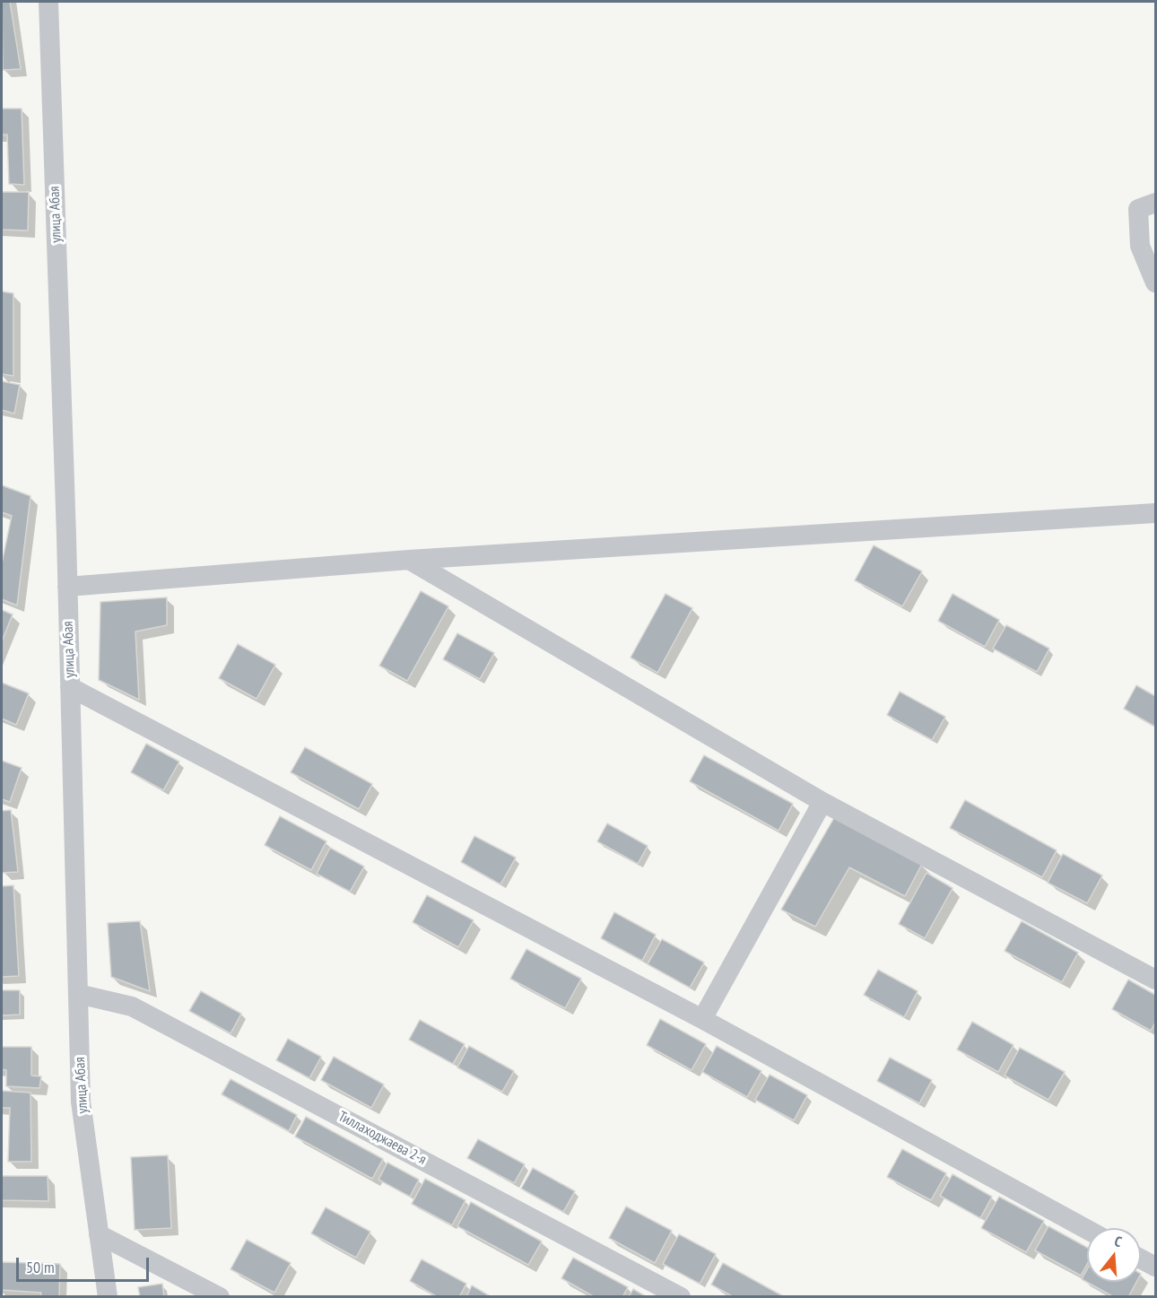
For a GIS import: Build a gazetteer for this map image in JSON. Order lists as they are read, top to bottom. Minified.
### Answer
{"streets":{"street":["улица Абая","Тиллаходжаева 2-я"]},"crossings":[["улица Абая","Тиллаходжаева 2-я"]],"scale_bar":"50 m","north":"top"}
